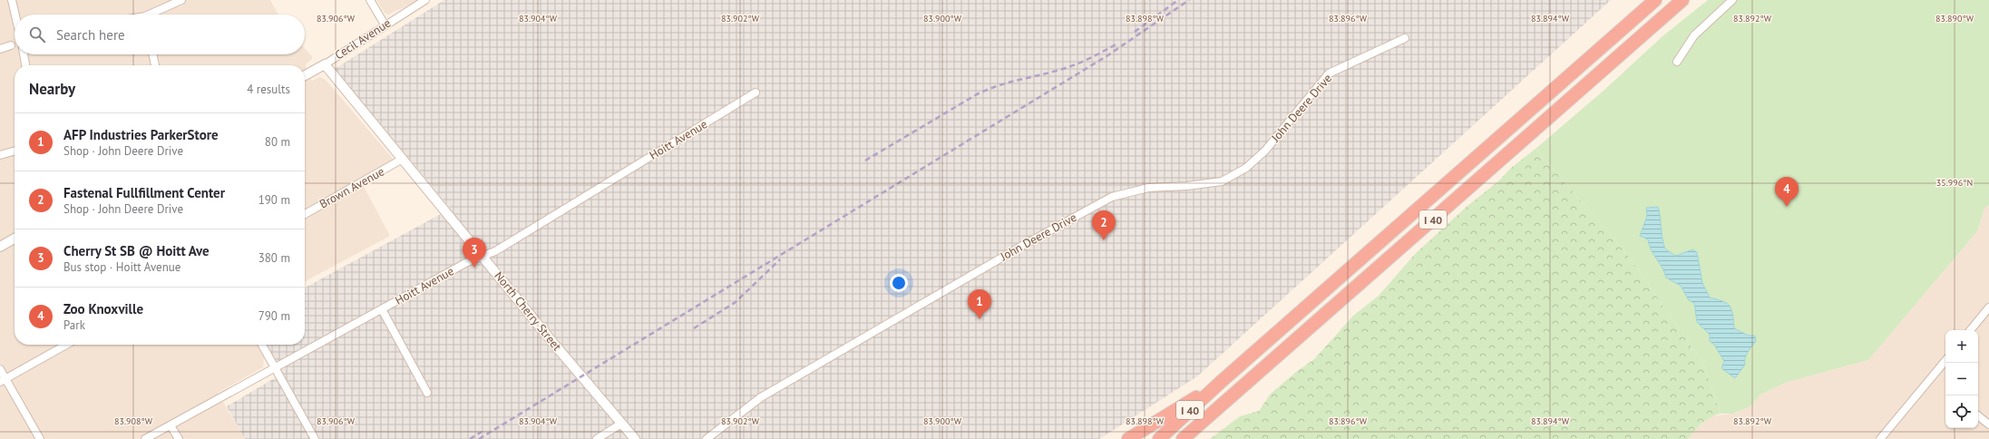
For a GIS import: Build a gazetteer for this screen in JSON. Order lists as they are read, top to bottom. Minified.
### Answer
{"streets":{"highway":["I 40"],"street":["Cecil Avenue","John Deere Drive","Hoitt Avenue","Brown Avenue","North Cherry Street"]},"crossings":[["Cecil Avenue","North Cherry Street"],["Hoitt Avenue","North Cherry Street"],["Brown Avenue","North Cherry Street"]],"page":{"search":"Search here","heading":["Nearby","4 results"],"list":[{"mark":"1","name":"AFP Industries ParkerStore","note":"Shop · John Deere Drive","value":"80 m"},{"mark":"2","name":"Fastenal Fullfillment Center","note":"Shop · John Deere Drive","value":"190 m"},{"mark":"3","name":"Cherry St SB @ Hoitt Ave","note":"Bus stop · Hoitt Avenue","value":"380 m"},{"mark":"4","name":"Zoo Knoxville","note":"Park","value":"790 m"}],"pins":["4","2","3","1"],"map_buttons":["+","−"]},"coordinates":["83.906°W","83.904°W","83.902°W","83.900°W","83.898°W","83.896°W","83.894°W","83.892°W","83.890°W","35.996°N","83.908°W"]}
